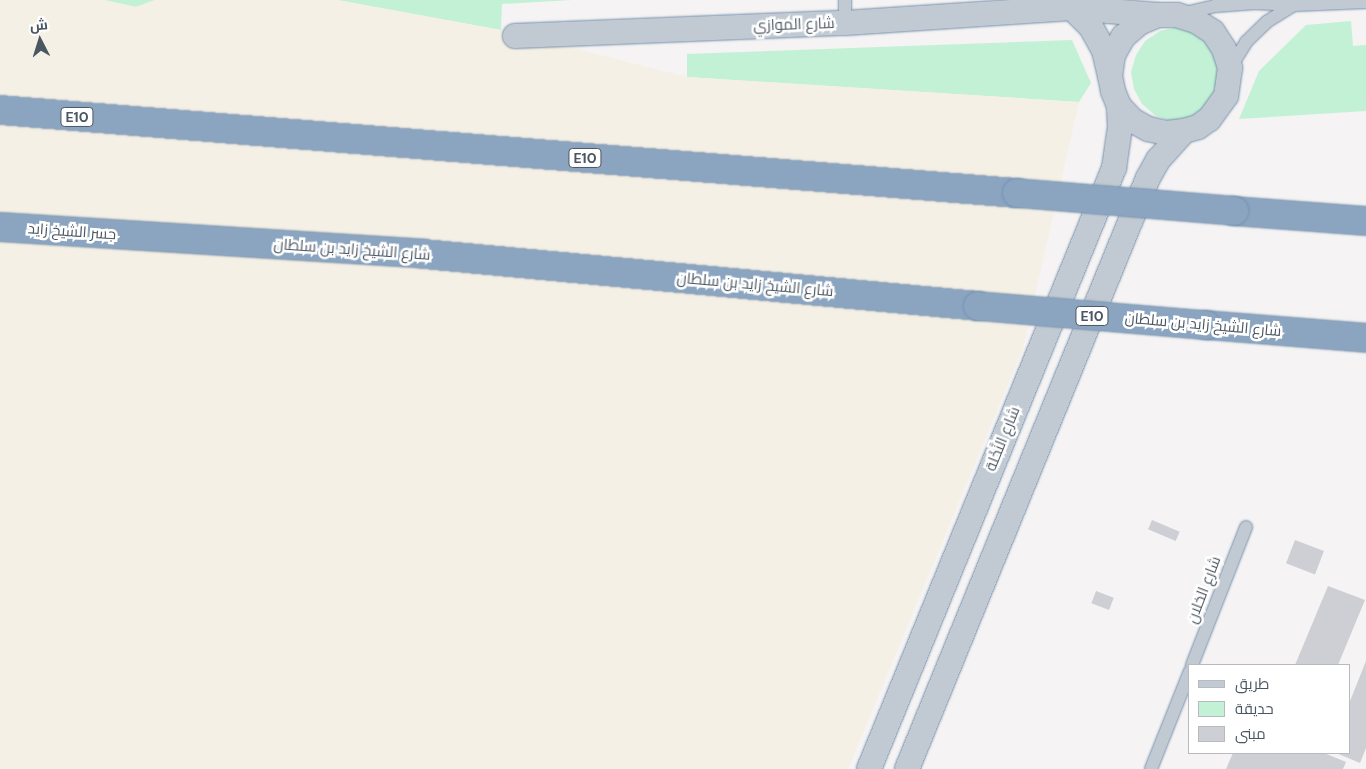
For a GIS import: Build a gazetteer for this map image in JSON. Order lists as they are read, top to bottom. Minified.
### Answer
{"streets":{"highway":["E10","جسر الشيخ زايد","شارع الشيخ زايد بن سلطان"],"street":["شارع الموازي","شارع النَّخْلة"],"lane":["شارع الخلان"]},"crossings":[["شارع الموازي","شارع النَّخْلة"],["جسر الشيخ زايد","شارع الشيخ زايد بن سلطان"]],"legend":["طريق","حديقة","مبنى"],"north":"top"}
